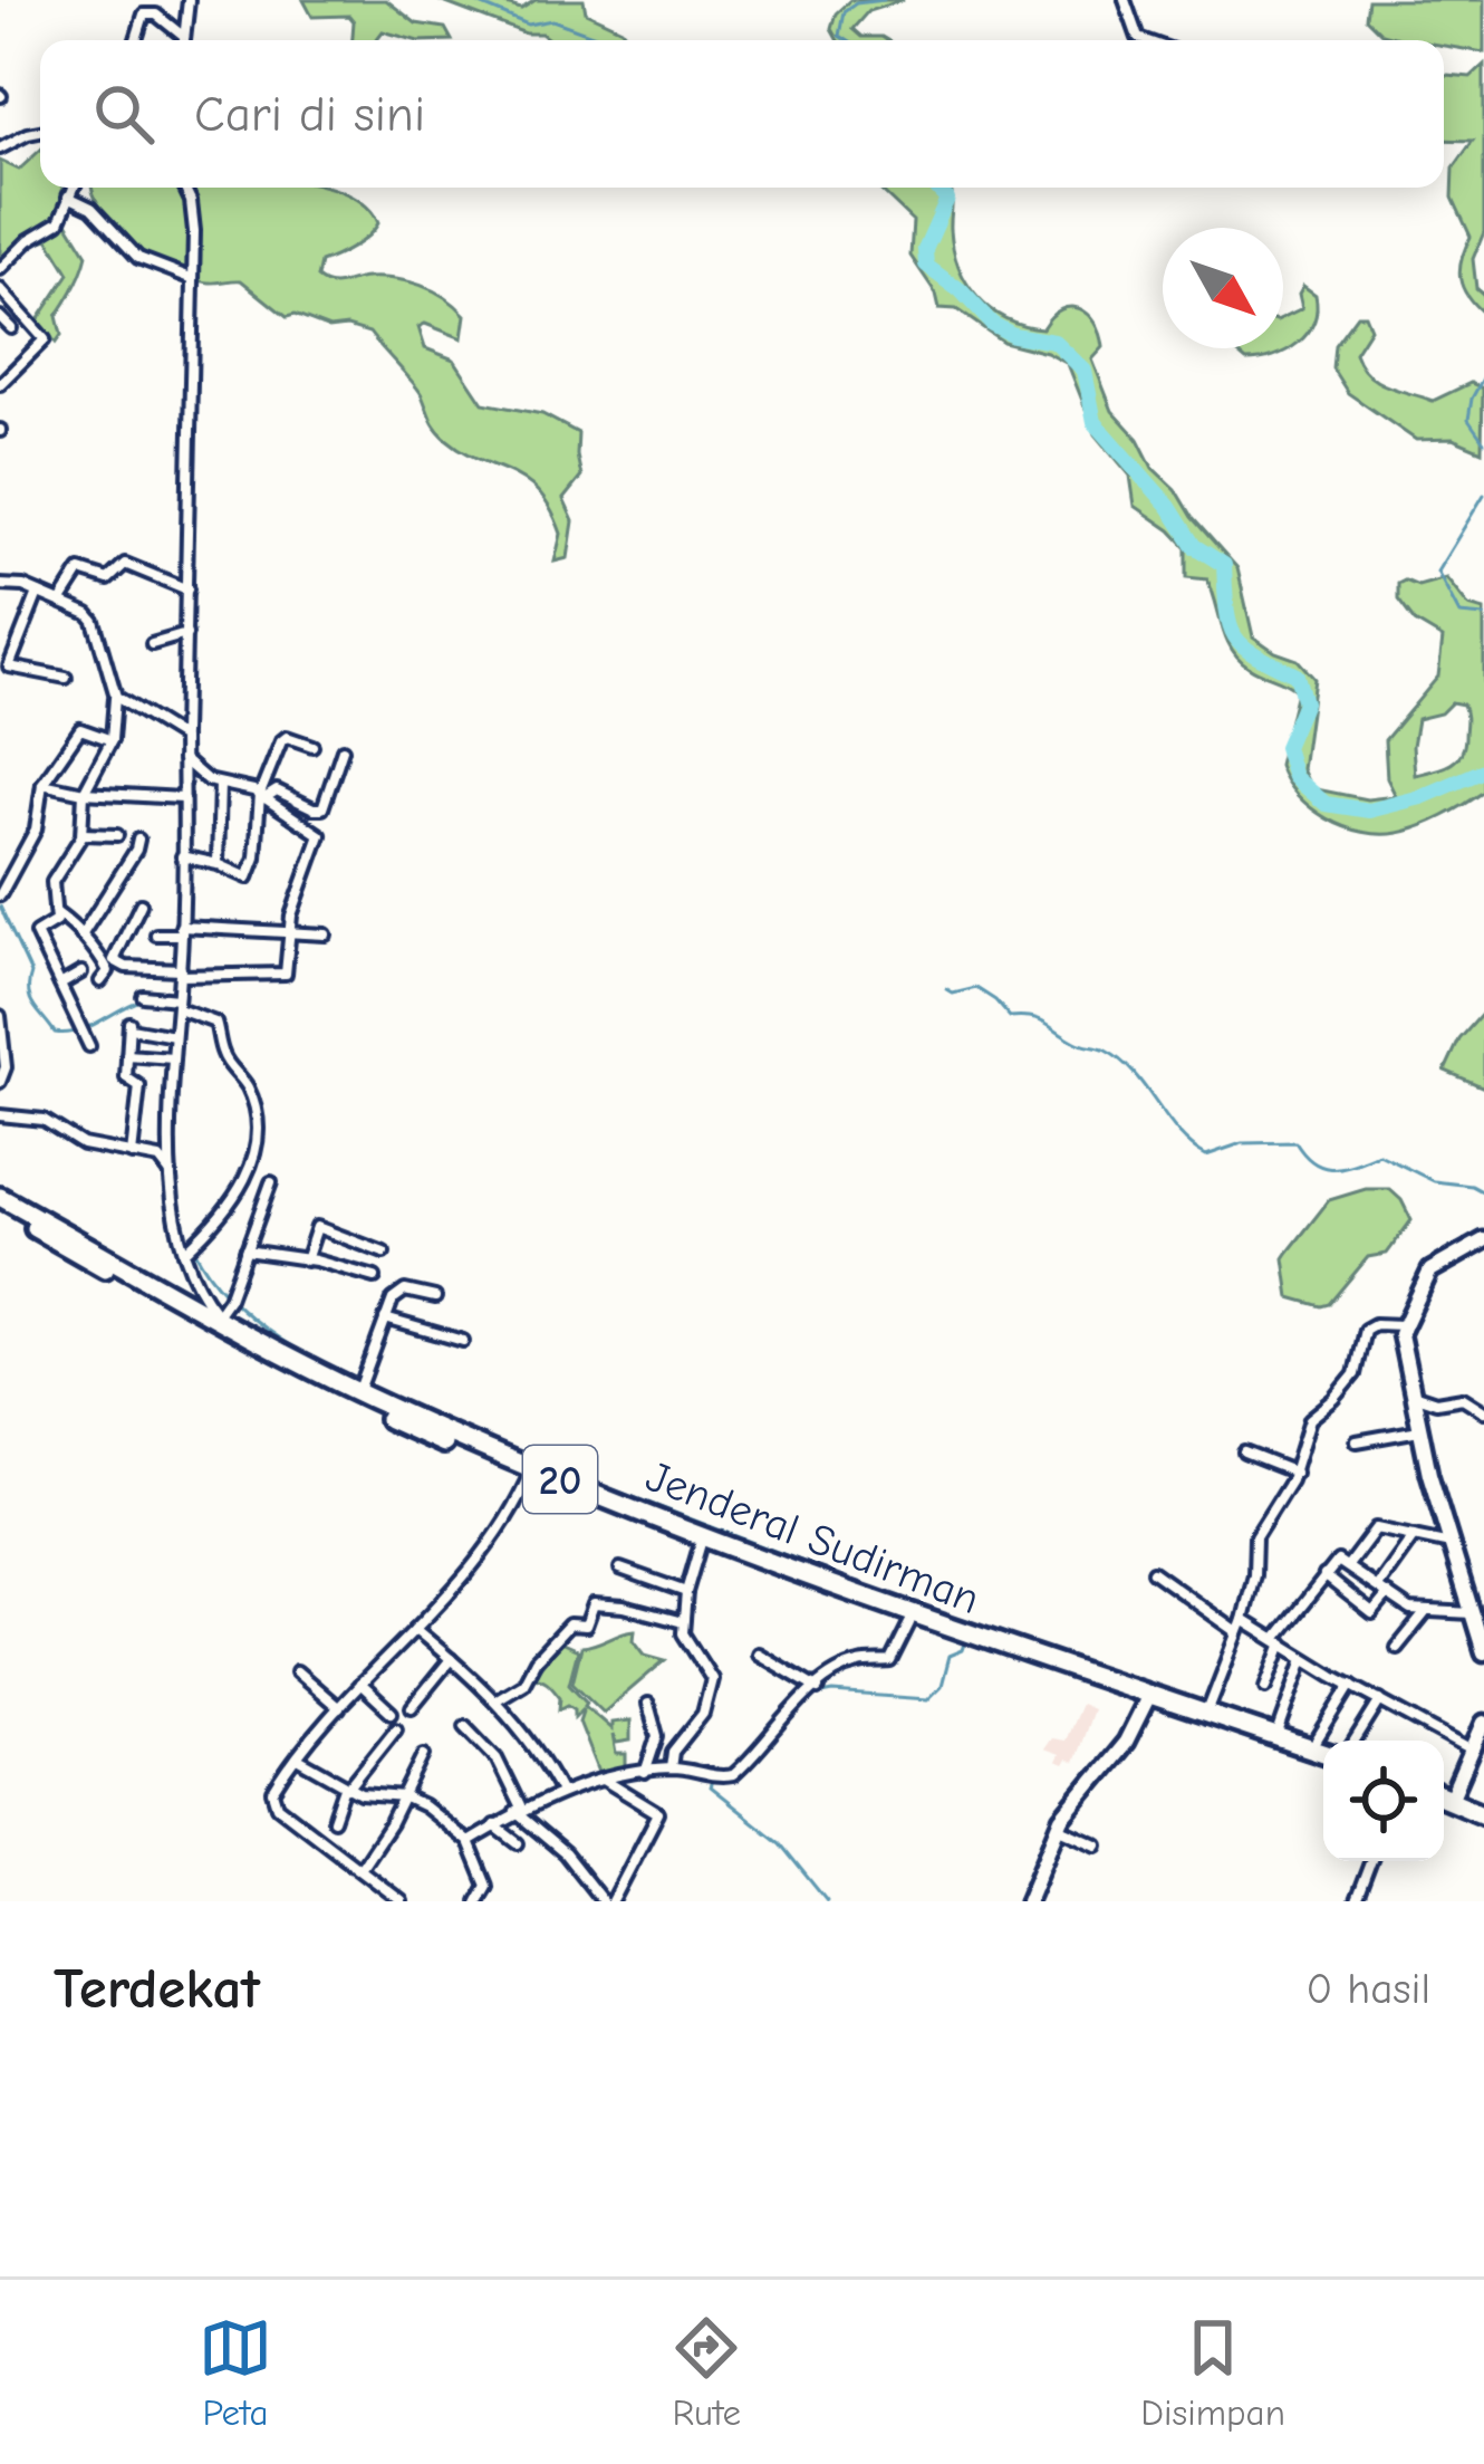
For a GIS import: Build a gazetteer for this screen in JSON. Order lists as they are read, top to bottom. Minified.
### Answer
{"streets":{"highway":["20","Jenderal Sudirman"]},"north":"bottom right","page":{"search":"Cari di sini","heading":["Terdekat","0 hasil"],"nav":["Peta","Rute","Disimpan"]}}
